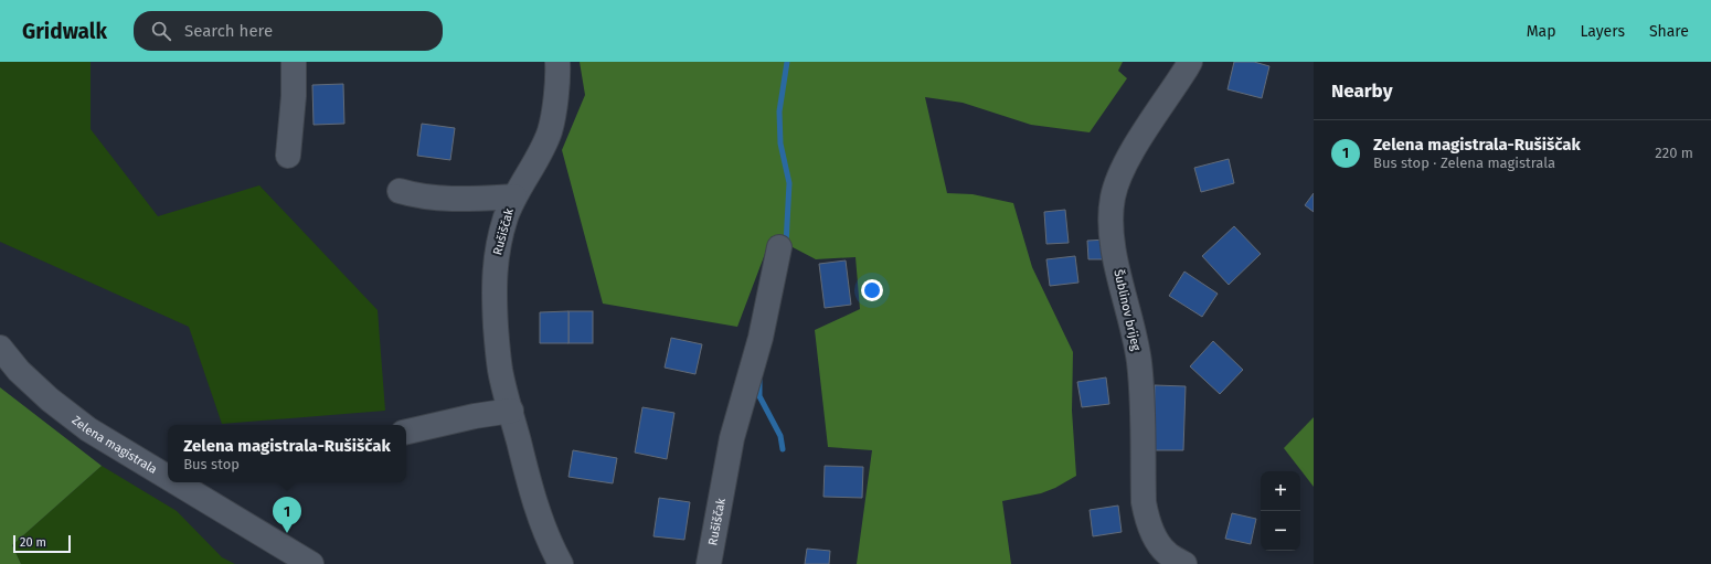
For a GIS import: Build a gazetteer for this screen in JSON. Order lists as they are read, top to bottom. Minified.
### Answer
{"streets":{"street":["Rušiščak","Šublinov brijeg","Zelena magistrala"]},"scale_bar":"20 m","page":{"header":"Gridwalk","search":"Search here","nav":["Map","Layers","Share"],"heading":"Nearby","list":[{"mark":"1","name":"Zelena magistrala-Rušiščak","note":"Bus stop · Zelena magistrala","value":"220 m"}],"popup":["Zelena magistrala-Rušiščak","Bus stop"],"map_buttons":["+","−"],"pins":"1","scale":"20 m"}}
